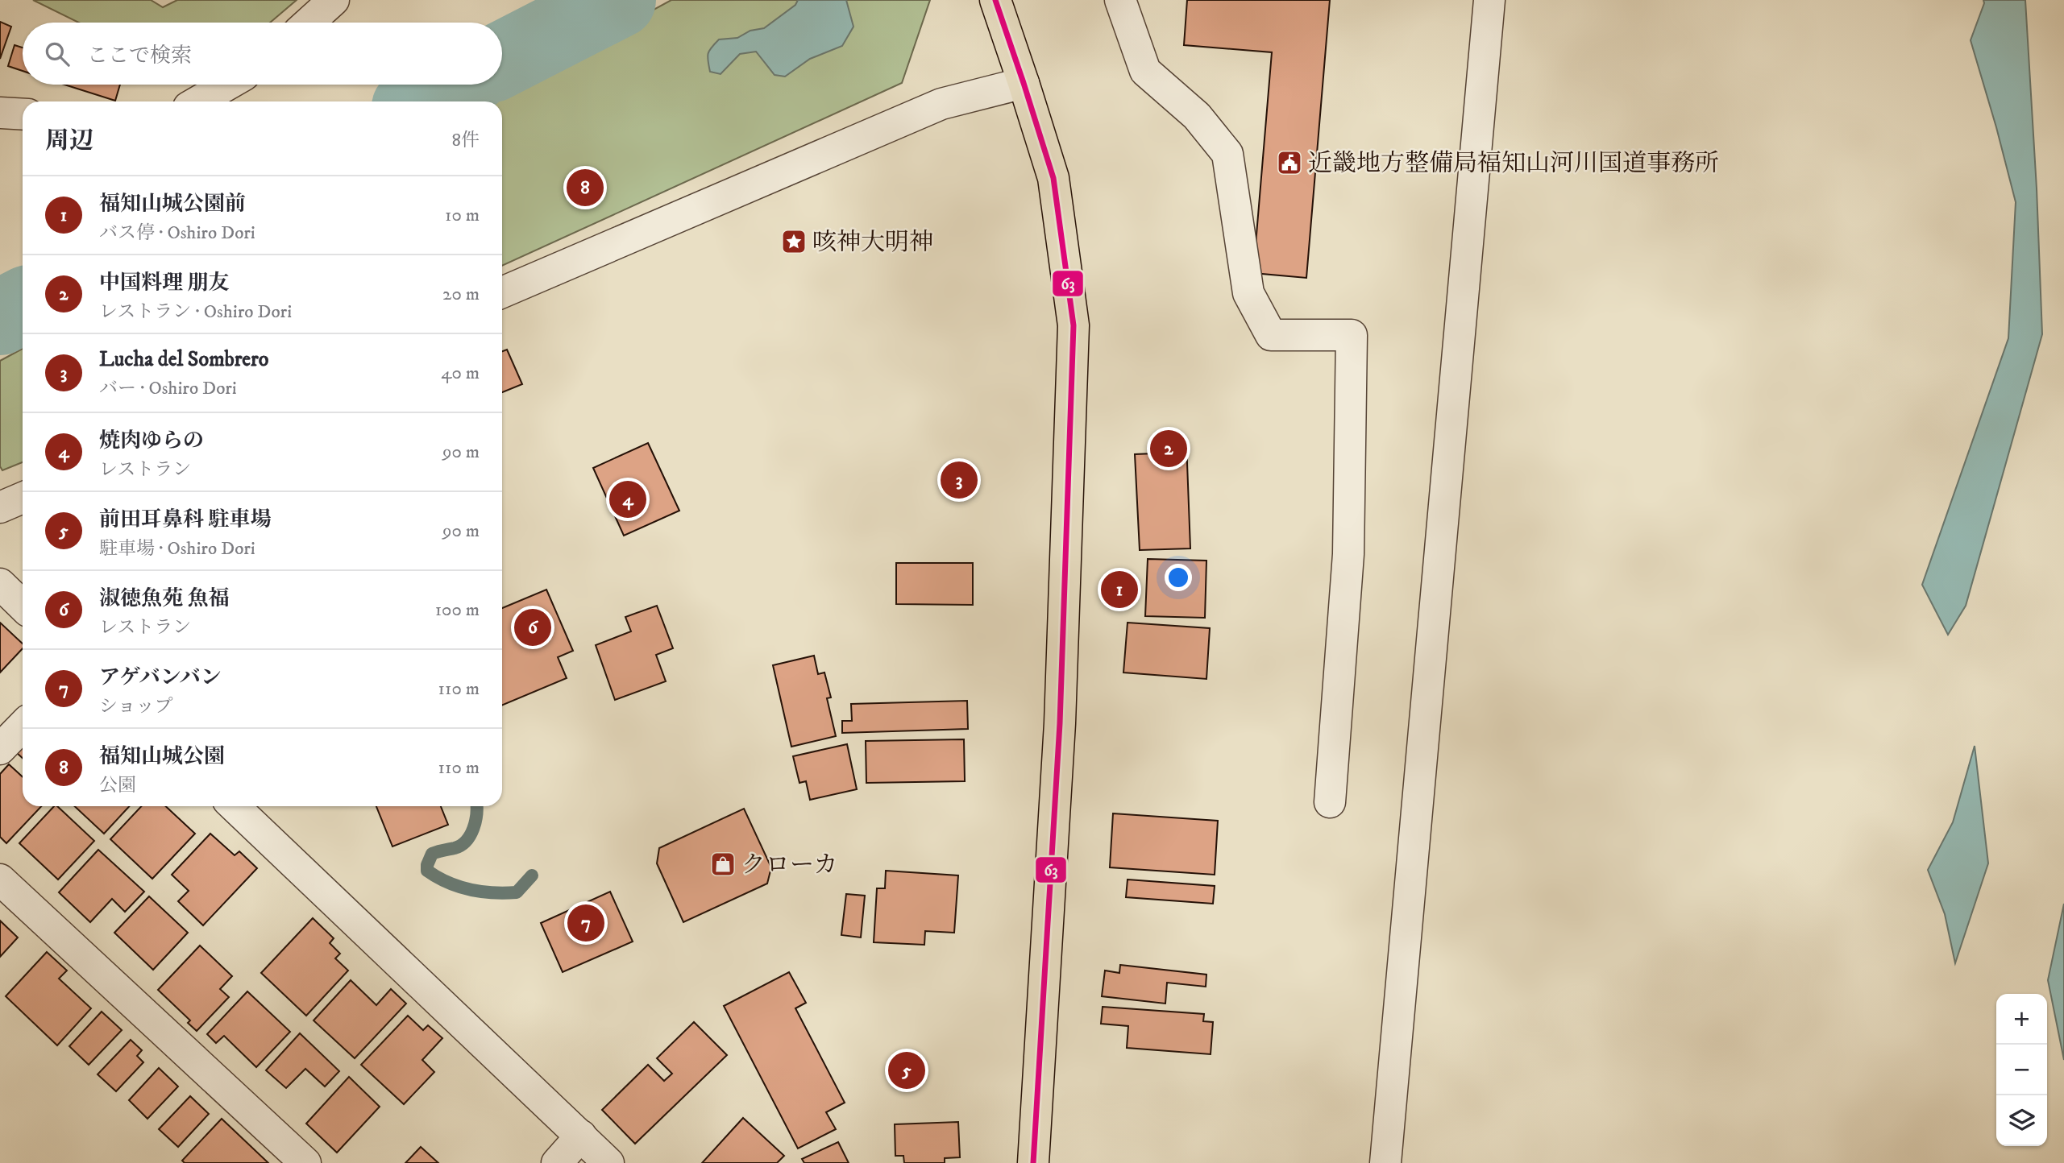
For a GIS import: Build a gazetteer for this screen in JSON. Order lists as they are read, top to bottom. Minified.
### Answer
{"places":{"public building":["近畿地方整備局福知山河川国道事務所"],"place":["咳神大明神"],"shop":["クローカ"]},"lines":["transit line 63"],"page":{"search":"ここで検索","heading":["周辺","8件"],"pins":["8","2","3","4","1","6","7","5"],"list":[{"mark":"1","name":"福知山城公園前","note":"バス停 · Oshiro Dori","value":"10 m"},{"mark":"2","name":"中国料理 朋友","note":"レストラン · Oshiro Dori","value":"20 m"},{"mark":"3","name":"Lucha del Sombrero","note":"バー · Oshiro Dori","value":"40 m"},{"mark":"4","name":"焼肉ゆらの","note":"レストラン","value":"90 m"},{"mark":"5","name":"前田耳鼻科 駐車場","note":"駐車場 · Oshiro Dori","value":"90 m"},{"mark":"6","name":"淑徳魚苑 魚福","note":"レストラン","value":"100 m"},{"mark":"7","name":"アゲバンバン","note":"ショップ","value":"110 m"},{"mark":"8","name":"福知山城公園","note":"公園","value":"110 m"}],"map_buttons":["+","−"]}}
